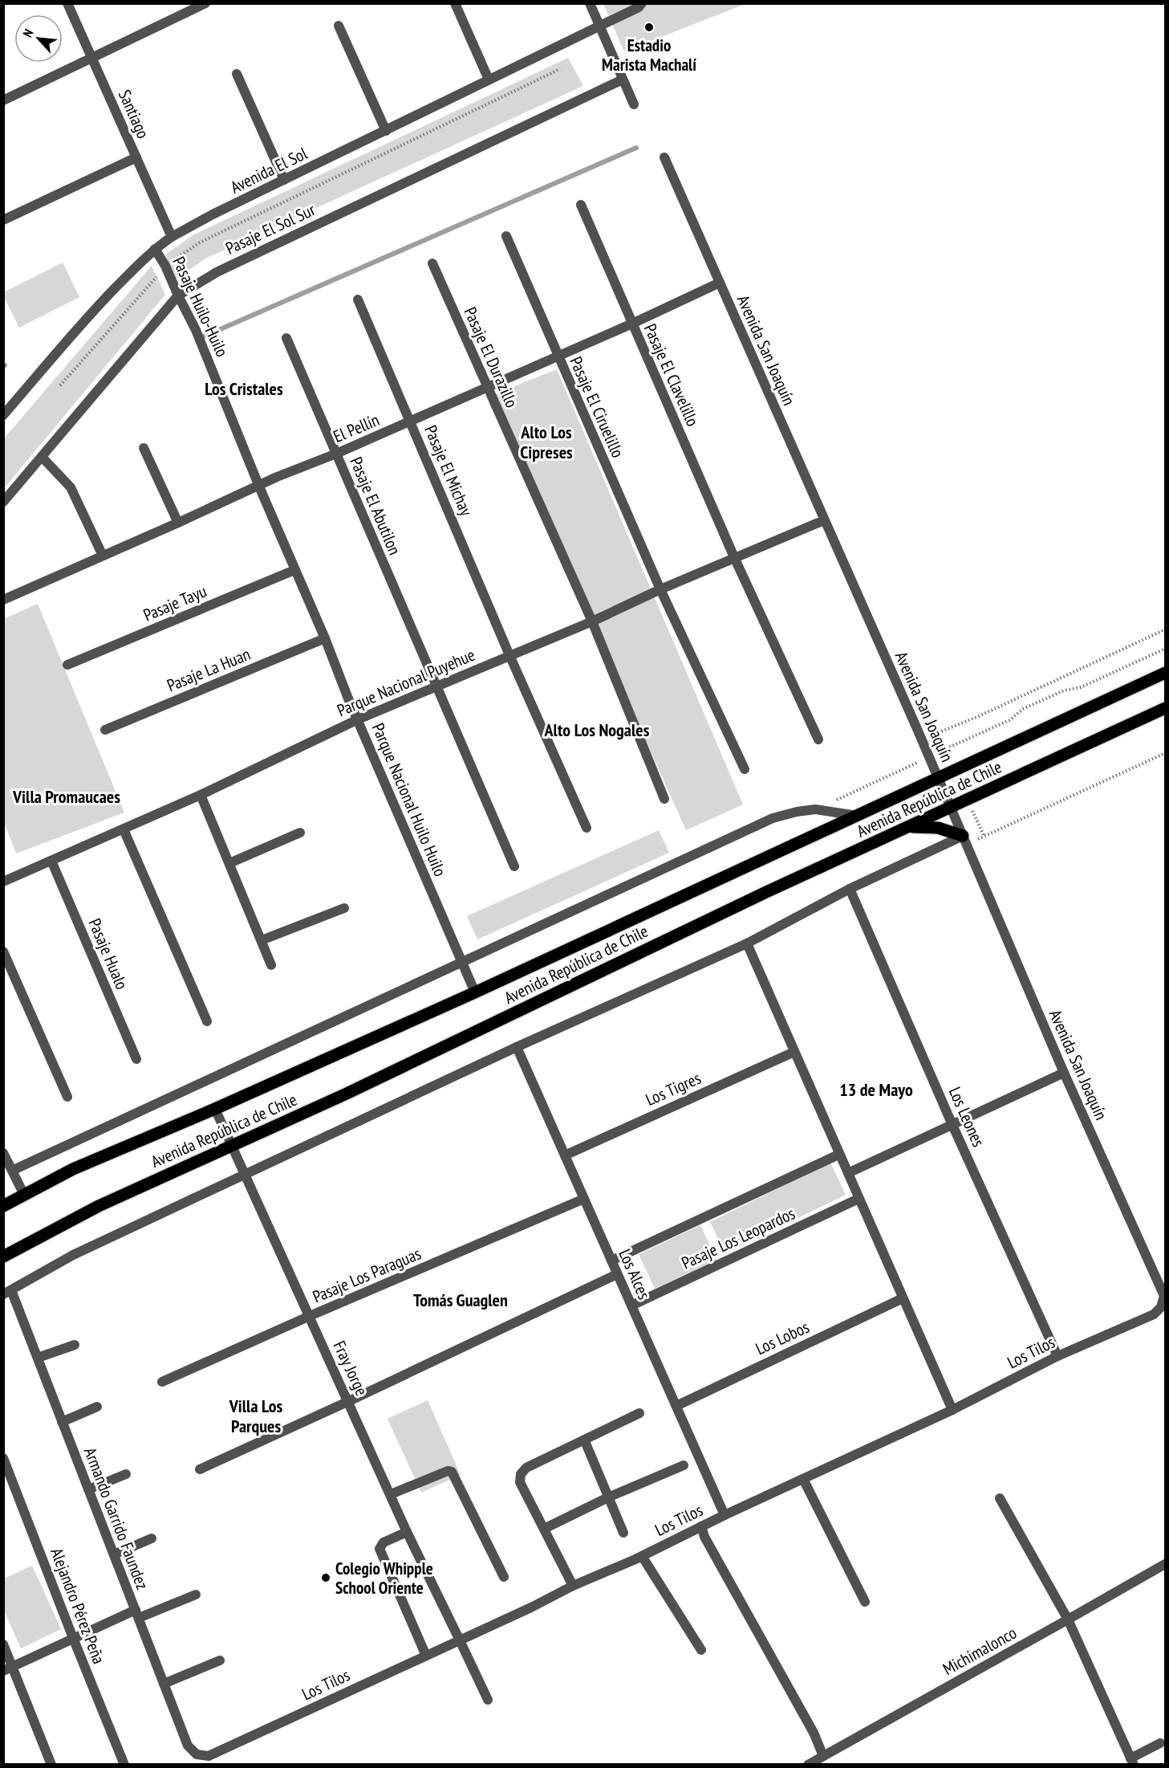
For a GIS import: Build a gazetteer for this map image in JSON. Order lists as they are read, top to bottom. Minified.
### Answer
{"streets":{"main road":["Avenida República de Chile"],"street":["Santiago","Avenida El Sol","Pasaje El Sol Sur","Pasaje Huilo-Huilo","Avenida San Joaquín","Pasaje El Durazillo","Pasaje El Clavelillo","Pasaje El Ciruelillo","El Pellín","Pasaje El Michay","Pasaje El Abutilon","Pasaje Tayu","Pasaje La Huan","Parque Nacional Puyehue","Parque Nacional Huilo Huilo","Pasaje Hualo","Los Tigres","Los Leones","Pasaje Los Leopardos","Los Alces","Pasaje Los Paraguas","Los Lobos","Los Tilos","Fray Jorge","Armando Garrido Faundez","Alejandro Pérez Peña","Michimalonco"]},"crossings":[["Santiago","Avenida El Sol"],["Avenida El Sol","Pasaje Huilo-Huilo"],["Pasaje El Sol Sur","Pasaje Huilo-Huilo"],["Pasaje Huilo-Huilo","El Pellín"],["Pasaje Huilo-Huilo","Parque Nacional Huilo Huilo"],["Avenida San Joaquín","El Pellín"],["Avenida San Joaquín","Parque Nacional Puyehue"],["Avenida San Joaquín","Avenida República de Chile"],["Avenida San Joaquín","Los Tilos"],["Pasaje El Durazillo","El Pellín"],["Pasaje El Durazillo","Parque Nacional Puyehue"],["Pasaje El Clavelillo","El Pellín"],["Pasaje El Clavelillo","Parque Nacional Puyehue"],["Pasaje El Ciruelillo","El Pellín"],["Pasaje El Ciruelillo","Parque Nacional Puyehue"],["El Pellín","Pasaje El Michay"],["El Pellín","Pasaje El Abutilon"],["El Pellín","Parque Nacional Huilo Huilo"],["Pasaje El Michay","Parque Nacional Puyehue"],["Pasaje El Abutilon","Parque Nacional Puyehue"],["Pasaje Tayu","Parque Nacional Huilo Huilo"],["Pasaje La Huan","Parque Nacional Huilo Huilo"],["Parque Nacional Puyehue","Parque Nacional Huilo Huilo"],["Parque Nacional Puyehue","Pasaje Hualo"],["Avenida República de Chile","Parque Nacional Huilo Huilo"],["Avenida República de Chile","Fray Jorge"],["Los Tigres","Los Alces"],["Los Leones","Los Tilos"],["Pasaje Los Leopardos","Los Alces"],["Los Alces","Pasaje Los Paraguas"],["Los Alces","Los Lobos"],["Los Alces","Los Tilos"],["Pasaje Los Paraguas","Fray Jorge"],["Los Tilos","Fray Jorge"],["Los Tilos","Armando Garrido Faundez"]],"districts":["Los Cristales","Alto Los Cipreses","Alto Los Nogales","Villa Promaucaes","13 de Mayo","Tomás Guaglen","Villa Los Parques"],"places":["Estadio Marista Machalí","Colegio Whipple School Oriente"],"north":"top left"}
